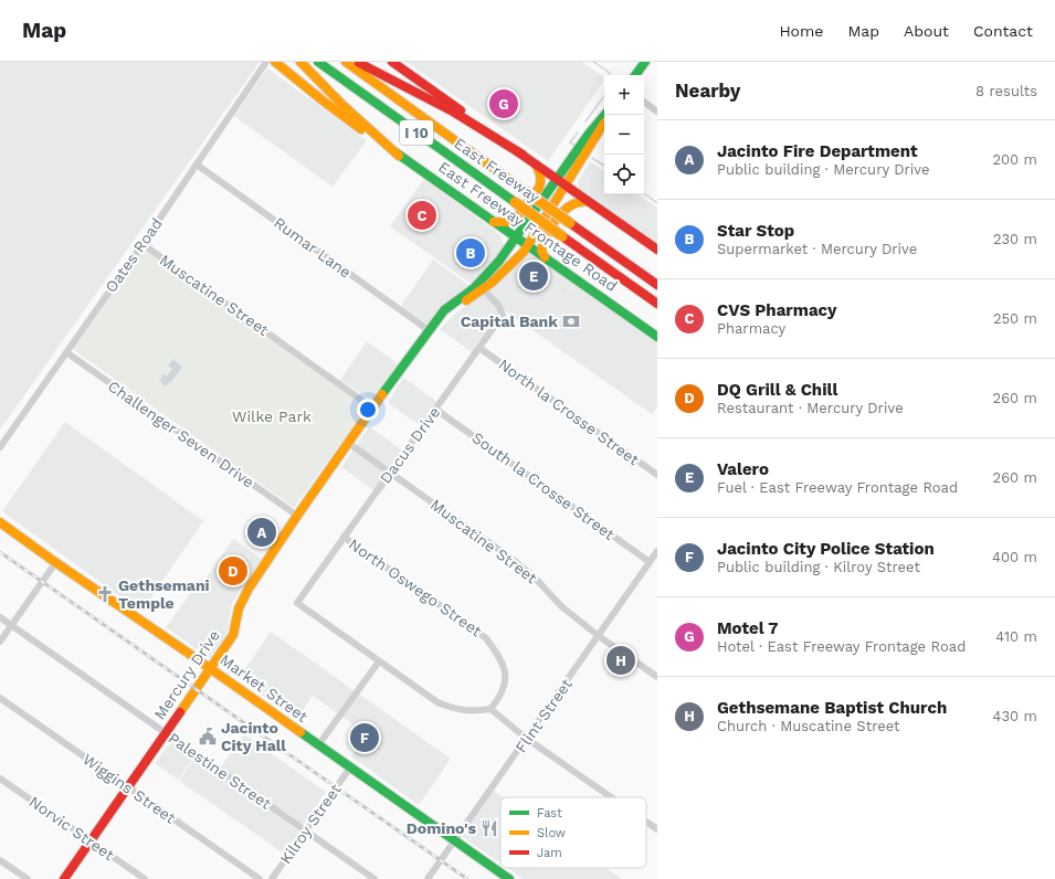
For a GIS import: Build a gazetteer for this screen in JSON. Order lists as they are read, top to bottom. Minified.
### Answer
{"streets":{"main road":["I 10","East Freeway","East Freeway Frontage Road","Mercury Drive","Market Street"],"street":["Rumar Lane","Oates Road","Muscatine Street","North la Crosse Street","Challenger Seven Drive","Dacus Drive","South la Crosse Street","North Oswego Street","Flint Street","Palestine Street","Wiggins Street","Kilroy Street","Norvic Street"]},"crossings":[["East Freeway Frontage Road","Mercury Drive"],["Rumar Lane","Oates Road"],["Rumar Lane","Mercury Drive"],["Oates Road","Muscatine Street"],["Oates Road","Challenger Seven Drive"],["Muscatine Street","Dacus Drive"],["Muscatine Street","Mercury Drive"],["Muscatine Street","Flint Street"],["North la Crosse Street","Dacus Drive"],["Challenger Seven Drive","Mercury Drive"],["Dacus Drive","South la Crosse Street"],["Dacus Drive","North Oswego Street"],["Dacus Drive","Mercury Drive"],["South la Crosse Street","Flint Street"],["Mercury Drive","Market Street"],["Mercury Drive","Palestine Street"],["Mercury Drive","Wiggins Street"],["Mercury Drive","Norvic Street"],["Market Street","Flint Street"],["Market Street","Kilroy Street"],["Palestine Street","Kilroy Street"]],"parks":["Wilke Park"],"places":{"bank":["Capital Bank"],"church":["Gethsemani Temple"],"public building":["Jacinto City Hall"],"restaurant":["Domino's"]},"legend":["Fast","Slow","Jam"],"page":{"header":"Map","nav":["Home","Map","About","Contact"],"heading":["Nearby","8 results"],"map_buttons":["+","−"],"pins":["G","C","B","E","A","D","H","F"],"list":[{"mark":"A","name":"Jacinto Fire Department","note":"Public building · Mercury Drive","value":"200 m"},{"mark":"B","name":"Star Stop","note":"Supermarket · Mercury Drive","value":"230 m"},{"mark":"C","name":"CVS Pharmacy","note":"Pharmacy","value":"250 m"},{"mark":"D","name":"DQ Grill & Chill","note":"Restaurant · Mercury Drive","value":"260 m"},{"mark":"E","name":"Valero","note":"Fuel · East Freeway Frontage Road","value":"260 m"},{"mark":"F","name":"Jacinto City Police Station","note":"Public building · Kilroy Street","value":"400 m"},{"mark":"G","name":"Motel 7","note":"Hotel · East Freeway Frontage Road","value":"410 m"},{"mark":"H","name":"Gethsemane Baptist Church","note":"Church · Muscatine Street","value":"430 m"}]}}
